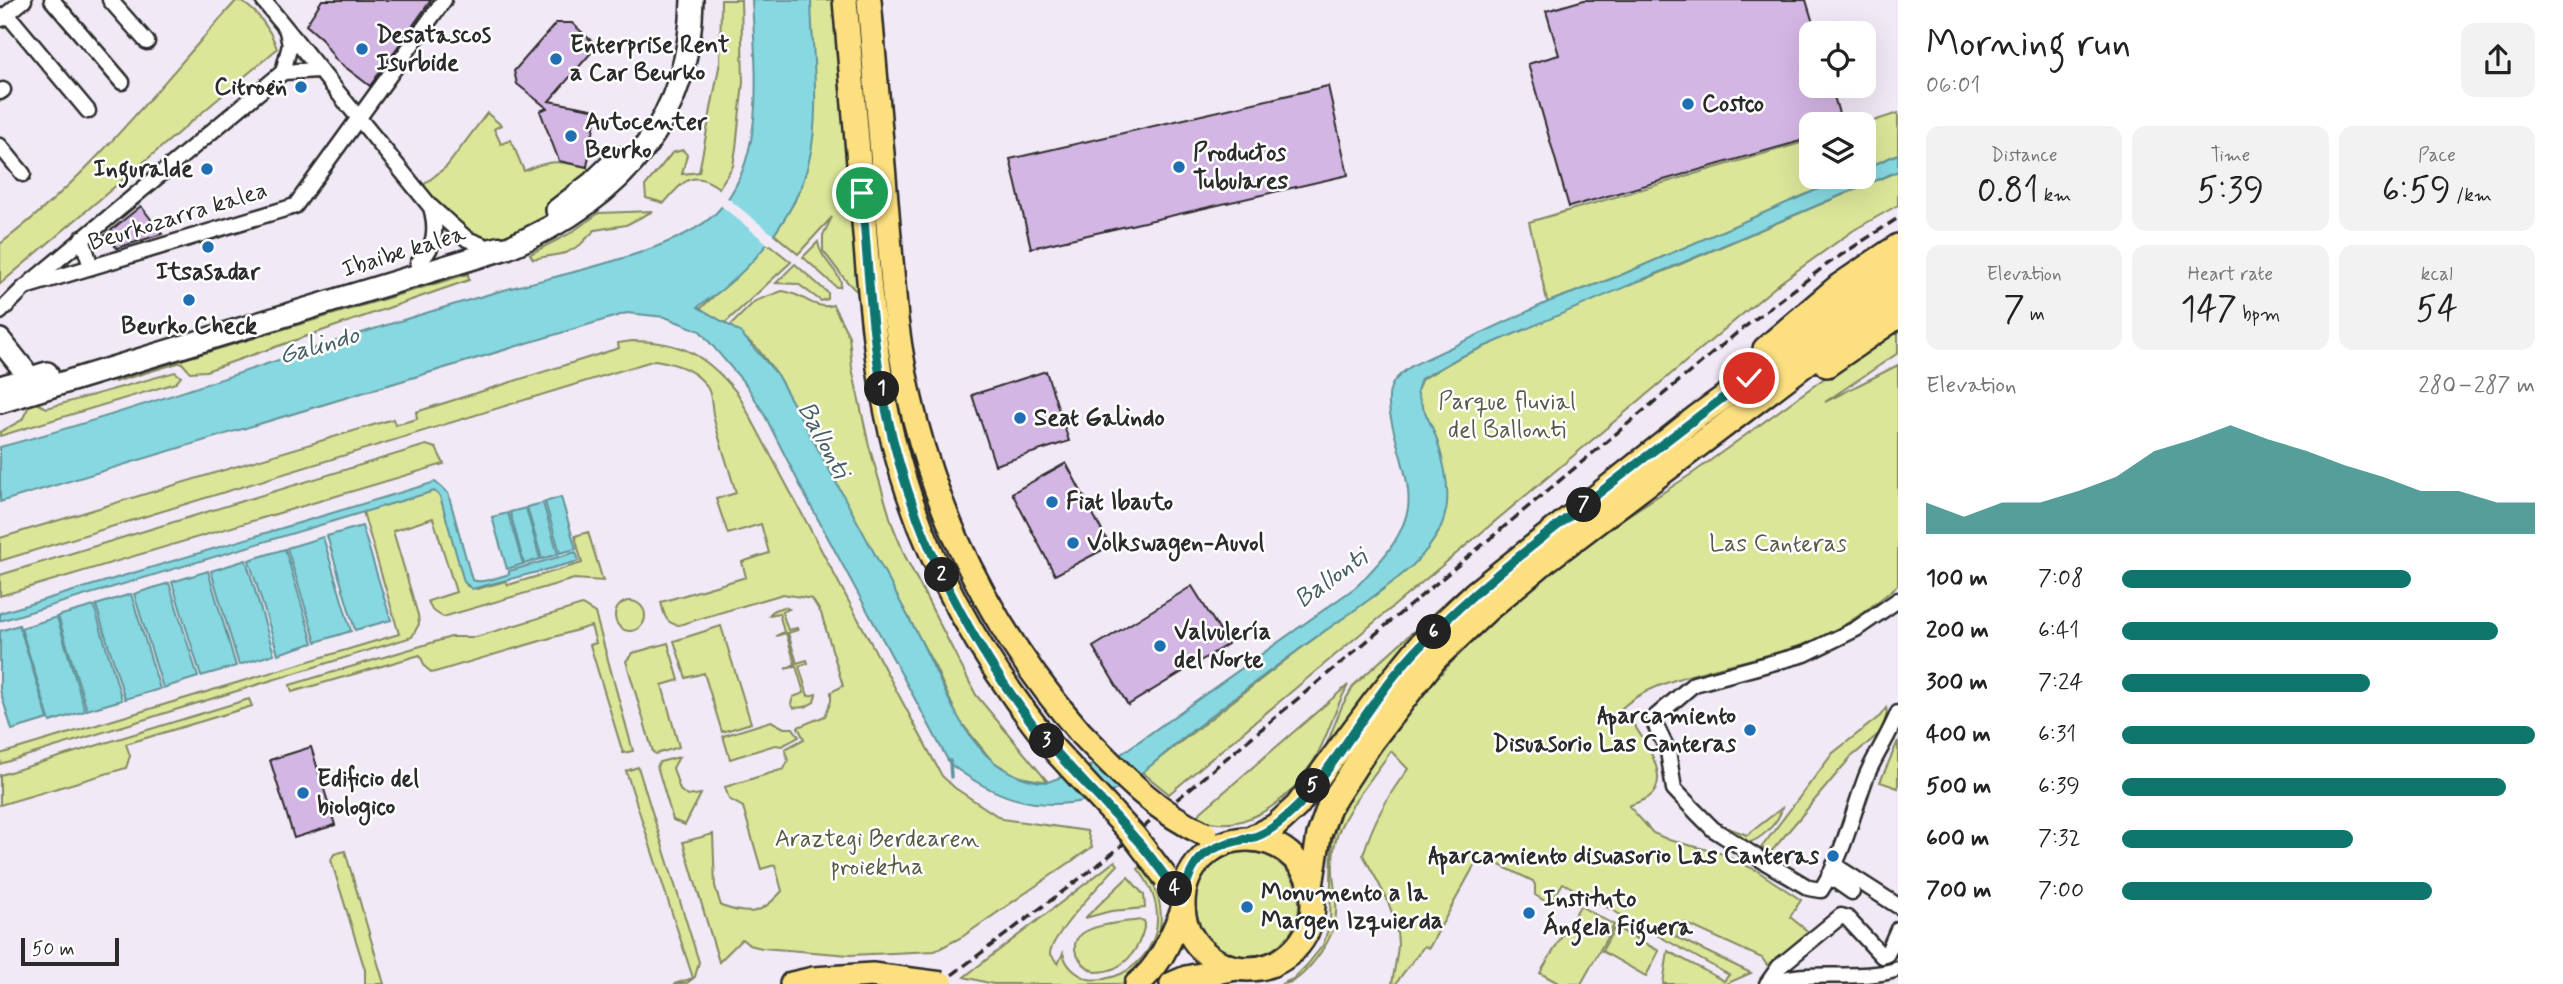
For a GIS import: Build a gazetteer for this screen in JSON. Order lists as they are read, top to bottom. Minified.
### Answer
{"streets":{"main road":["Ibaibe kalea"],"street":["Beurkozarra kalea"]},"water":["Galindo","Ballonti"],"parks":["Parque fluvial del Ballonti","Las Canteras","Araztegi Berdearen proiektua"],"places":["Desatascos Isurbide","Enterprise Rent a Car Beurko","Citroën","Costco","Autocenter Beurko","Productos Tubulares","Inguralde","Itsasadar","Beurko Check","Seat Galindo","Fiat Ibauto","Volkswagen-Auvol","Valvulería del Norte","Aparcamiento Disuasorio Las Canteras","Edificio del biologico","Aparcamiento disuasorio Las Canteras","Monumento a la Margen Izquierda","Instituto Ángela Figuera"],"scale_bar":"50 m","page":{"heading":["Morning run","06:01"],"stats":[["Distance","0.81 km"],["Time","5:39"],["Pace","6:59 /km"],["Elevation","7 m"],["Heart rate","147 bpm"],["kcal","54"]],"chart":["Elevation","280–287 m"],"pins":["1","7","2","6","3","5","4"],"list":[{"name":"100 m","note":"7:08"},{"name":"200 m","note":"6:41"},{"name":"300 m","note":"7:24"},{"name":"400 m","note":"6:31"},{"name":"500 m","note":"6:39"},{"name":"600 m","note":"7:32"},{"name":"700 m","note":"7:00"}],"scale":"50 m"}}
